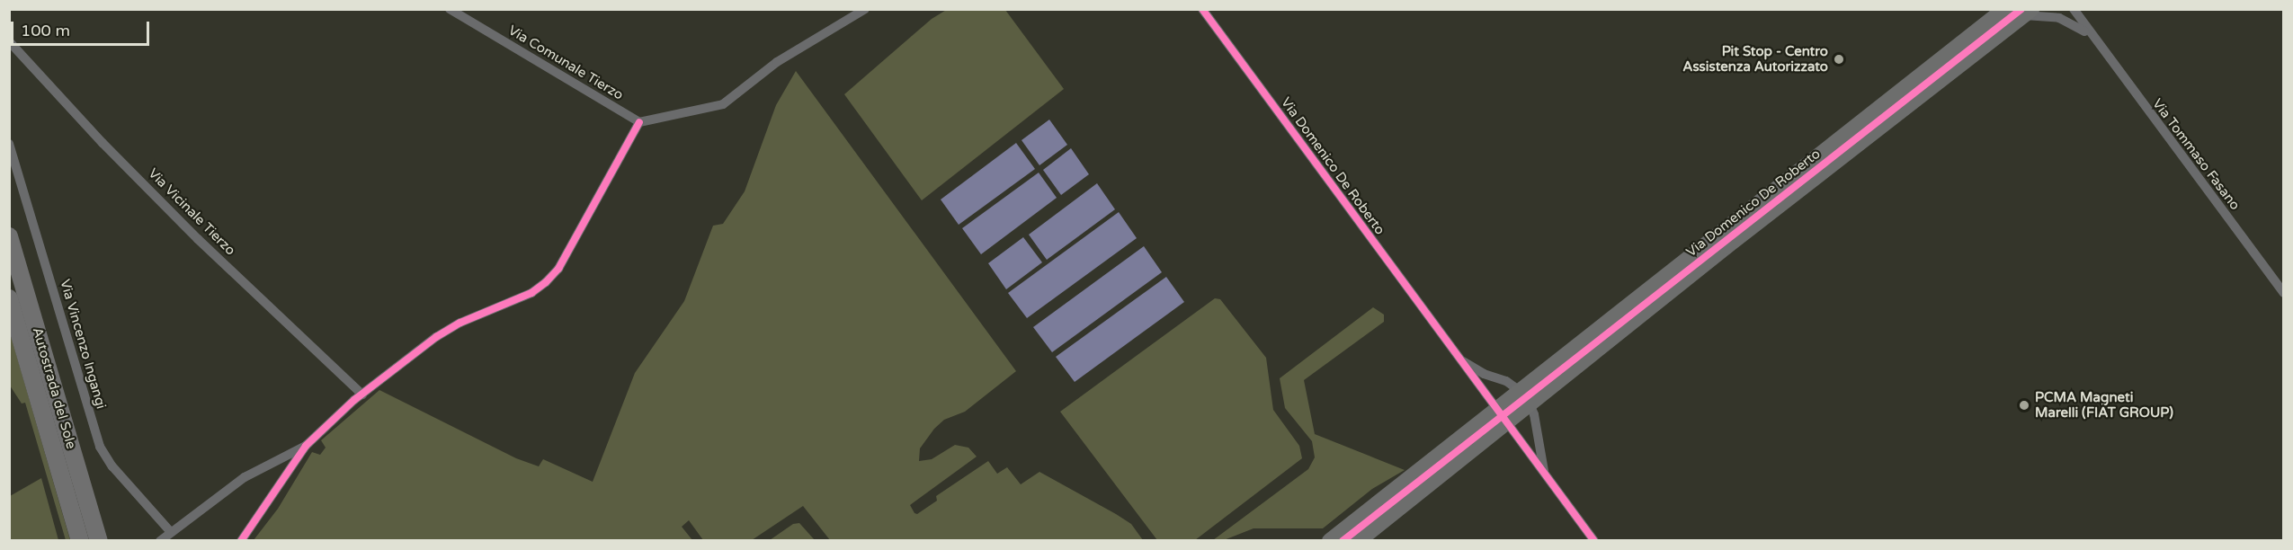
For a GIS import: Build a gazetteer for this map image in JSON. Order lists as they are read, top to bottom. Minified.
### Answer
{"streets":{"highway":["Autostrada del Sole"],"street":["Via Comunale Tierzo","Via Tommaso Fasano","Via Domenico De Roberto","Via Vicinale Tierzo","Via Vincenzo Ingangi"]},"crossings":[["Via Tommaso Fasano","Via Domenico De Roberto"]],"places":["Pit Stop - Centro Assistenza Autorizzato","PCMA Magneti Marelli (FIAT GROUP)"],"scale_bar":"100 m"}
